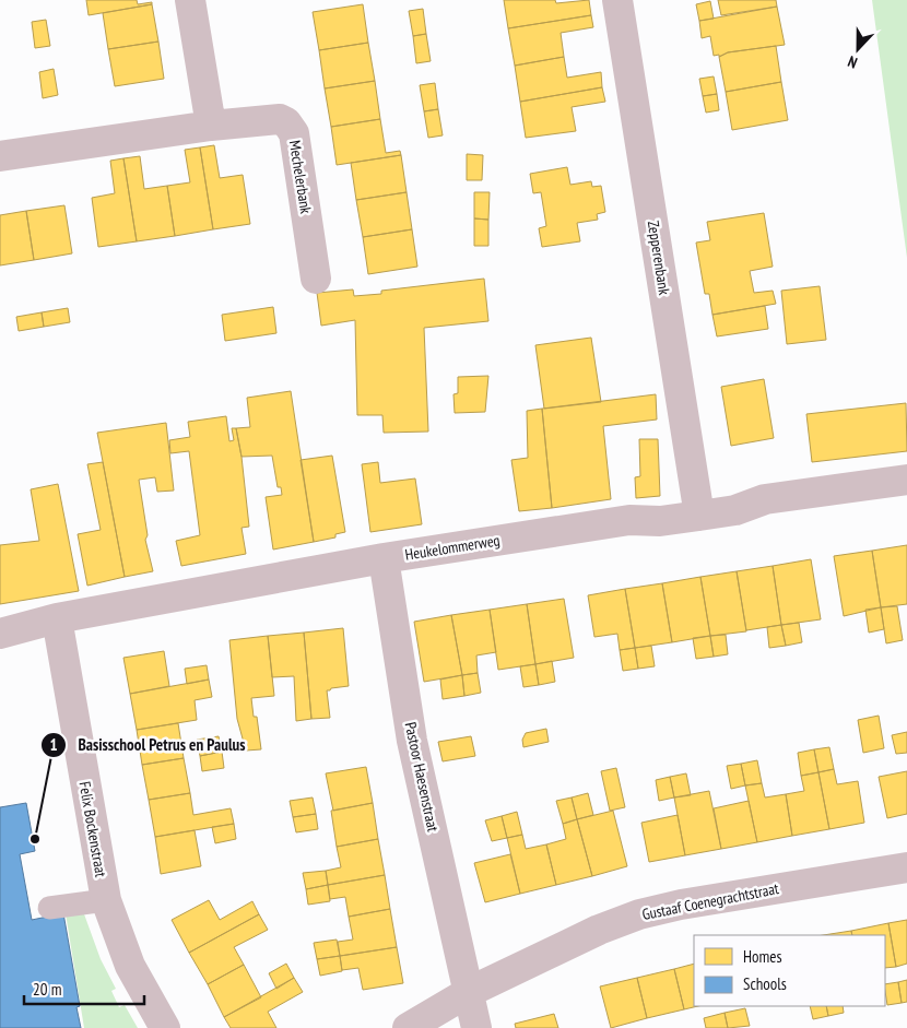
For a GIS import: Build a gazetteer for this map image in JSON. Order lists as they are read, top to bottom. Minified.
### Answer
{"streets":{"street":["Mechelerbank","Zepperenbank","Heukelommerweg","Pastoor Haesenstraat","Felix Bockenstraat","Gustaaf Coenegrachtstraat"]},"crossings":[["Zepperenbank","Heukelommerweg"],["Heukelommerweg","Pastoor Haesenstraat"],["Heukelommerweg","Felix Bockenstraat"],["Pastoor Haesenstraat","Gustaaf Coenegrachtstraat"]],"places":["Basisschool Petrus en Paulus"],"legend":["Homes","Schools"],"scale_bar":"20 m","north":"bottom"}
